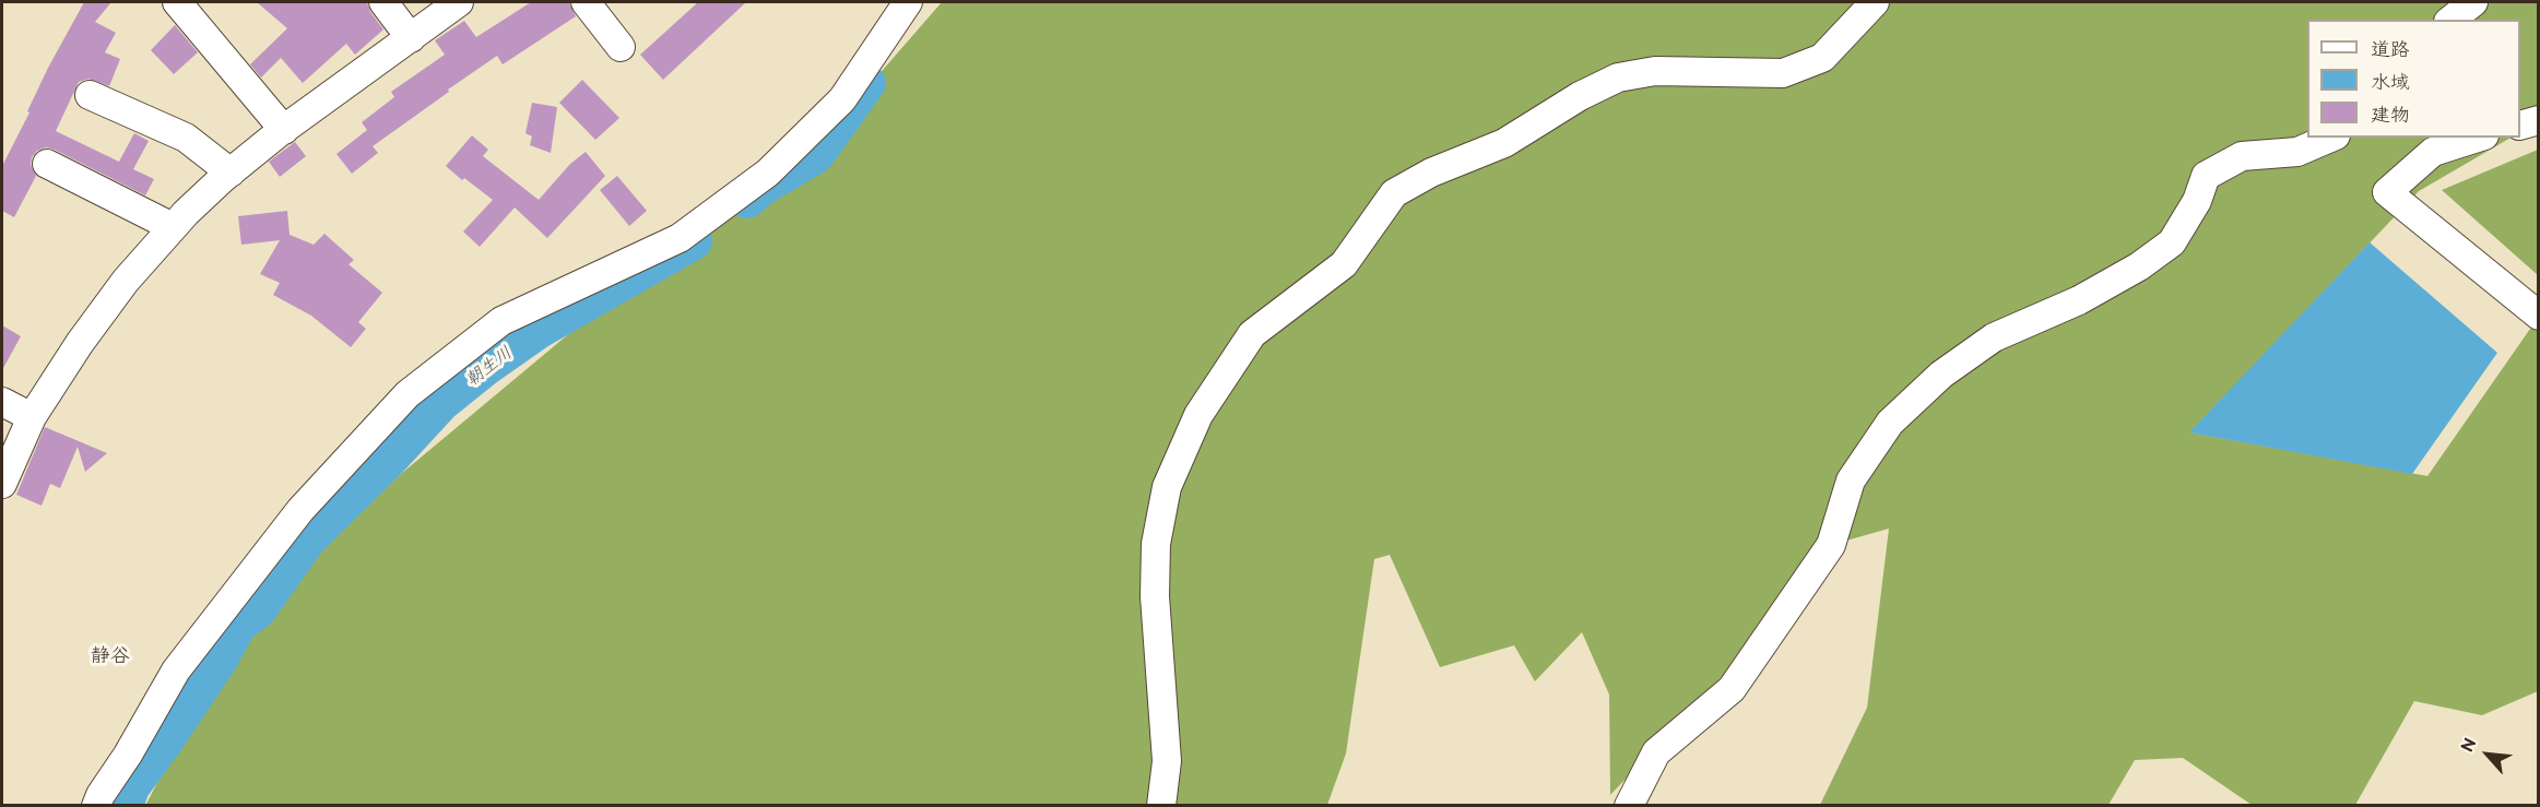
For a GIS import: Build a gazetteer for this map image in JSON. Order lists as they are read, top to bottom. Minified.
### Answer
{"districts":["静谷"],"water":["朝生川"],"legend":["道路","水域","建物"],"north":"top left"}
